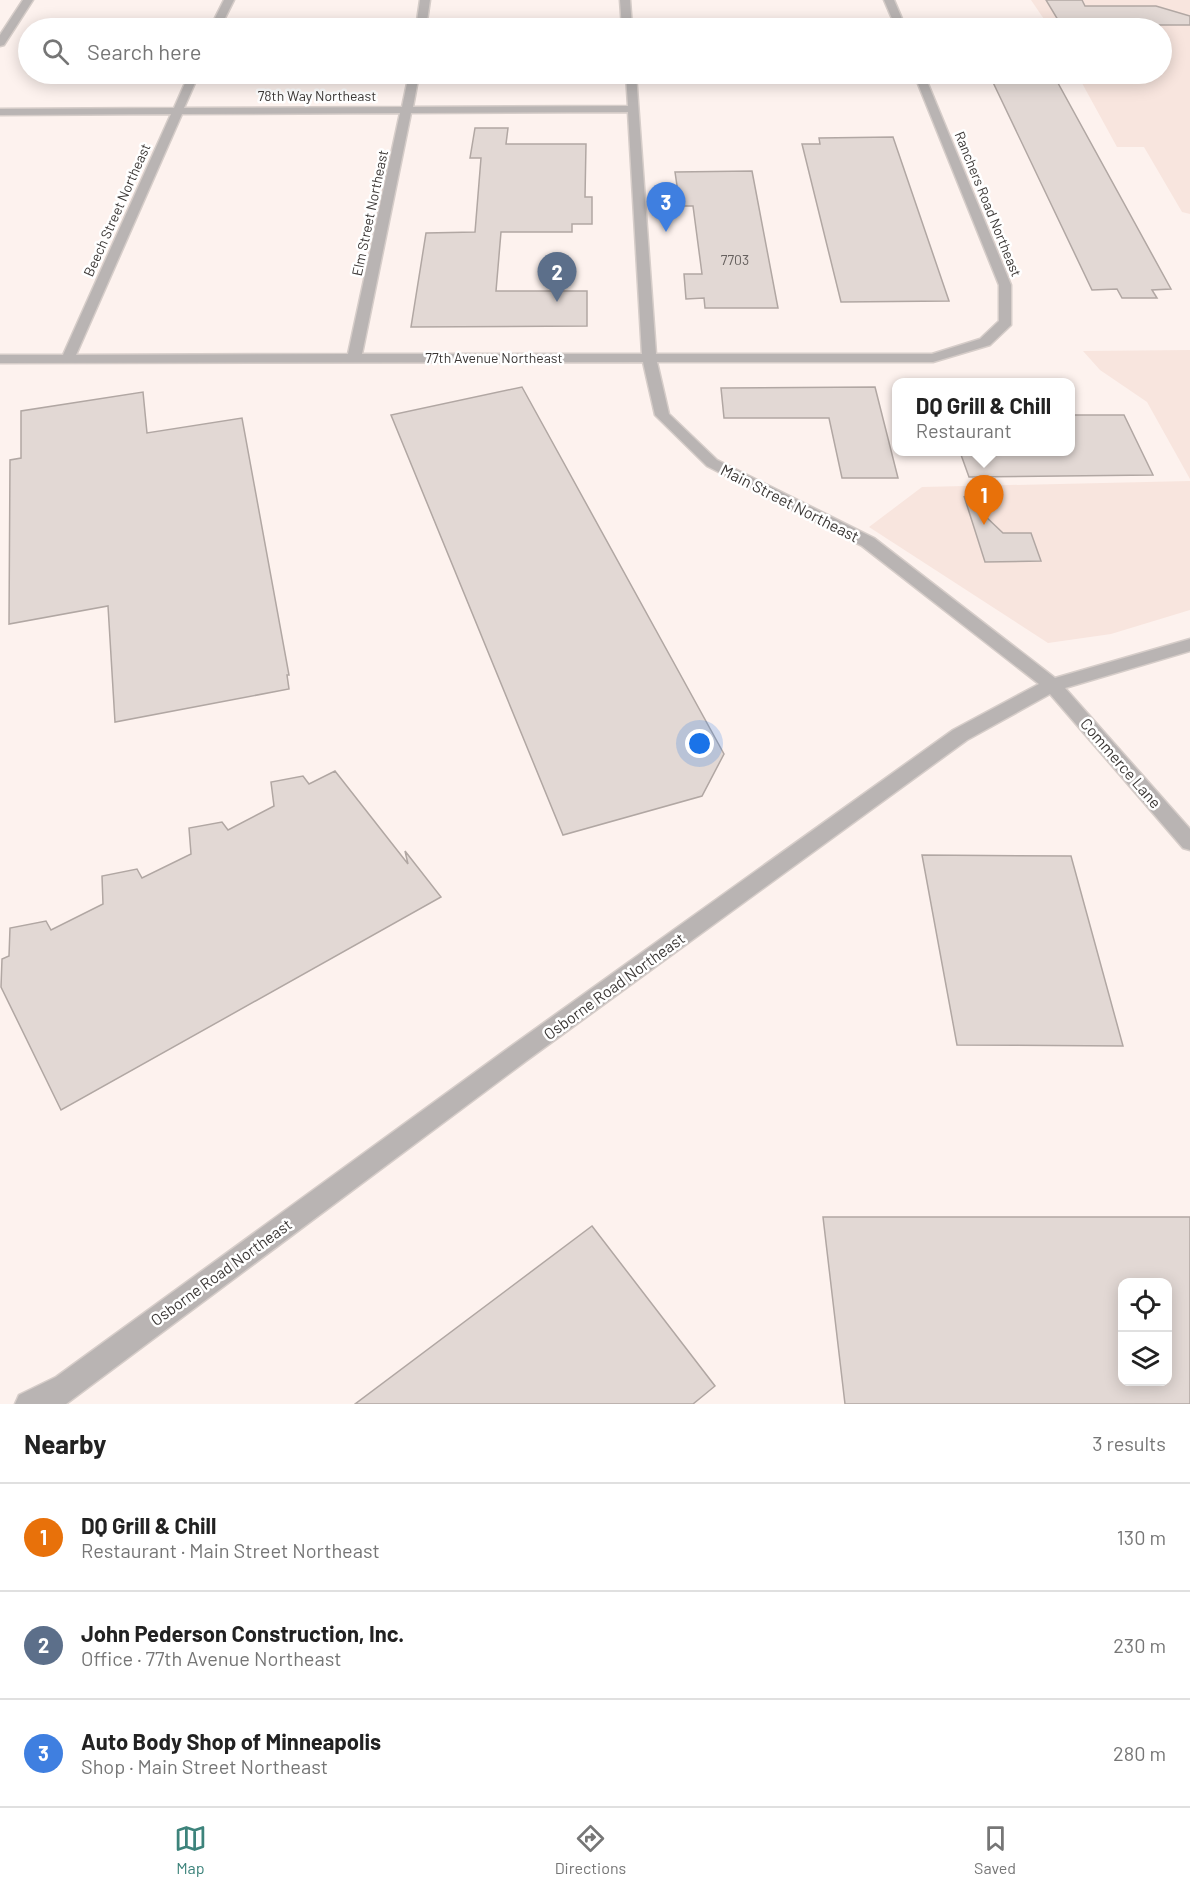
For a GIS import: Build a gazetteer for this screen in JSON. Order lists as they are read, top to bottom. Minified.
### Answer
{"streets":{"street":["78th Way Northeast","Ranchers Road Northeast","Beech Street Northeast","Elm Street Northeast","77th Avenue Northeast","Main Street Northeast","Commerce Lane","Osborne Road Northeast"]},"crossings":[["78th Way Northeast","Beech Street Northeast"],["78th Way Northeast","Elm Street Northeast"],["78th Way Northeast","Main Street Northeast"],["Ranchers Road Northeast","77th Avenue Northeast"],["Beech Street Northeast","77th Avenue Northeast"],["Elm Street Northeast","77th Avenue Northeast"],["77th Avenue Northeast","Main Street Northeast"],["Main Street Northeast","Commerce Lane"],["Main Street Northeast","Osborne Road Northeast"],["Commerce Lane","Osborne Road Northeast"]],"house_numbers":["7703"],"page":{"search":"Search here","pins":["3","2","1"],"popup":["DQ Grill & Chill","Restaurant"],"heading":["Nearby","3 results"],"list":[{"mark":"1","name":"DQ Grill & Chill","note":"Restaurant · Main Street Northeast","value":"130 m"},{"mark":"2","name":"John Pederson Construction, Inc.","note":"Office · 77th Avenue Northeast","value":"230 m"},{"mark":"3","name":"Auto Body Shop of Minneapolis","note":"Shop · Main Street Northeast","value":"280 m"}],"nav":["Map","Directions","Saved"]}}
